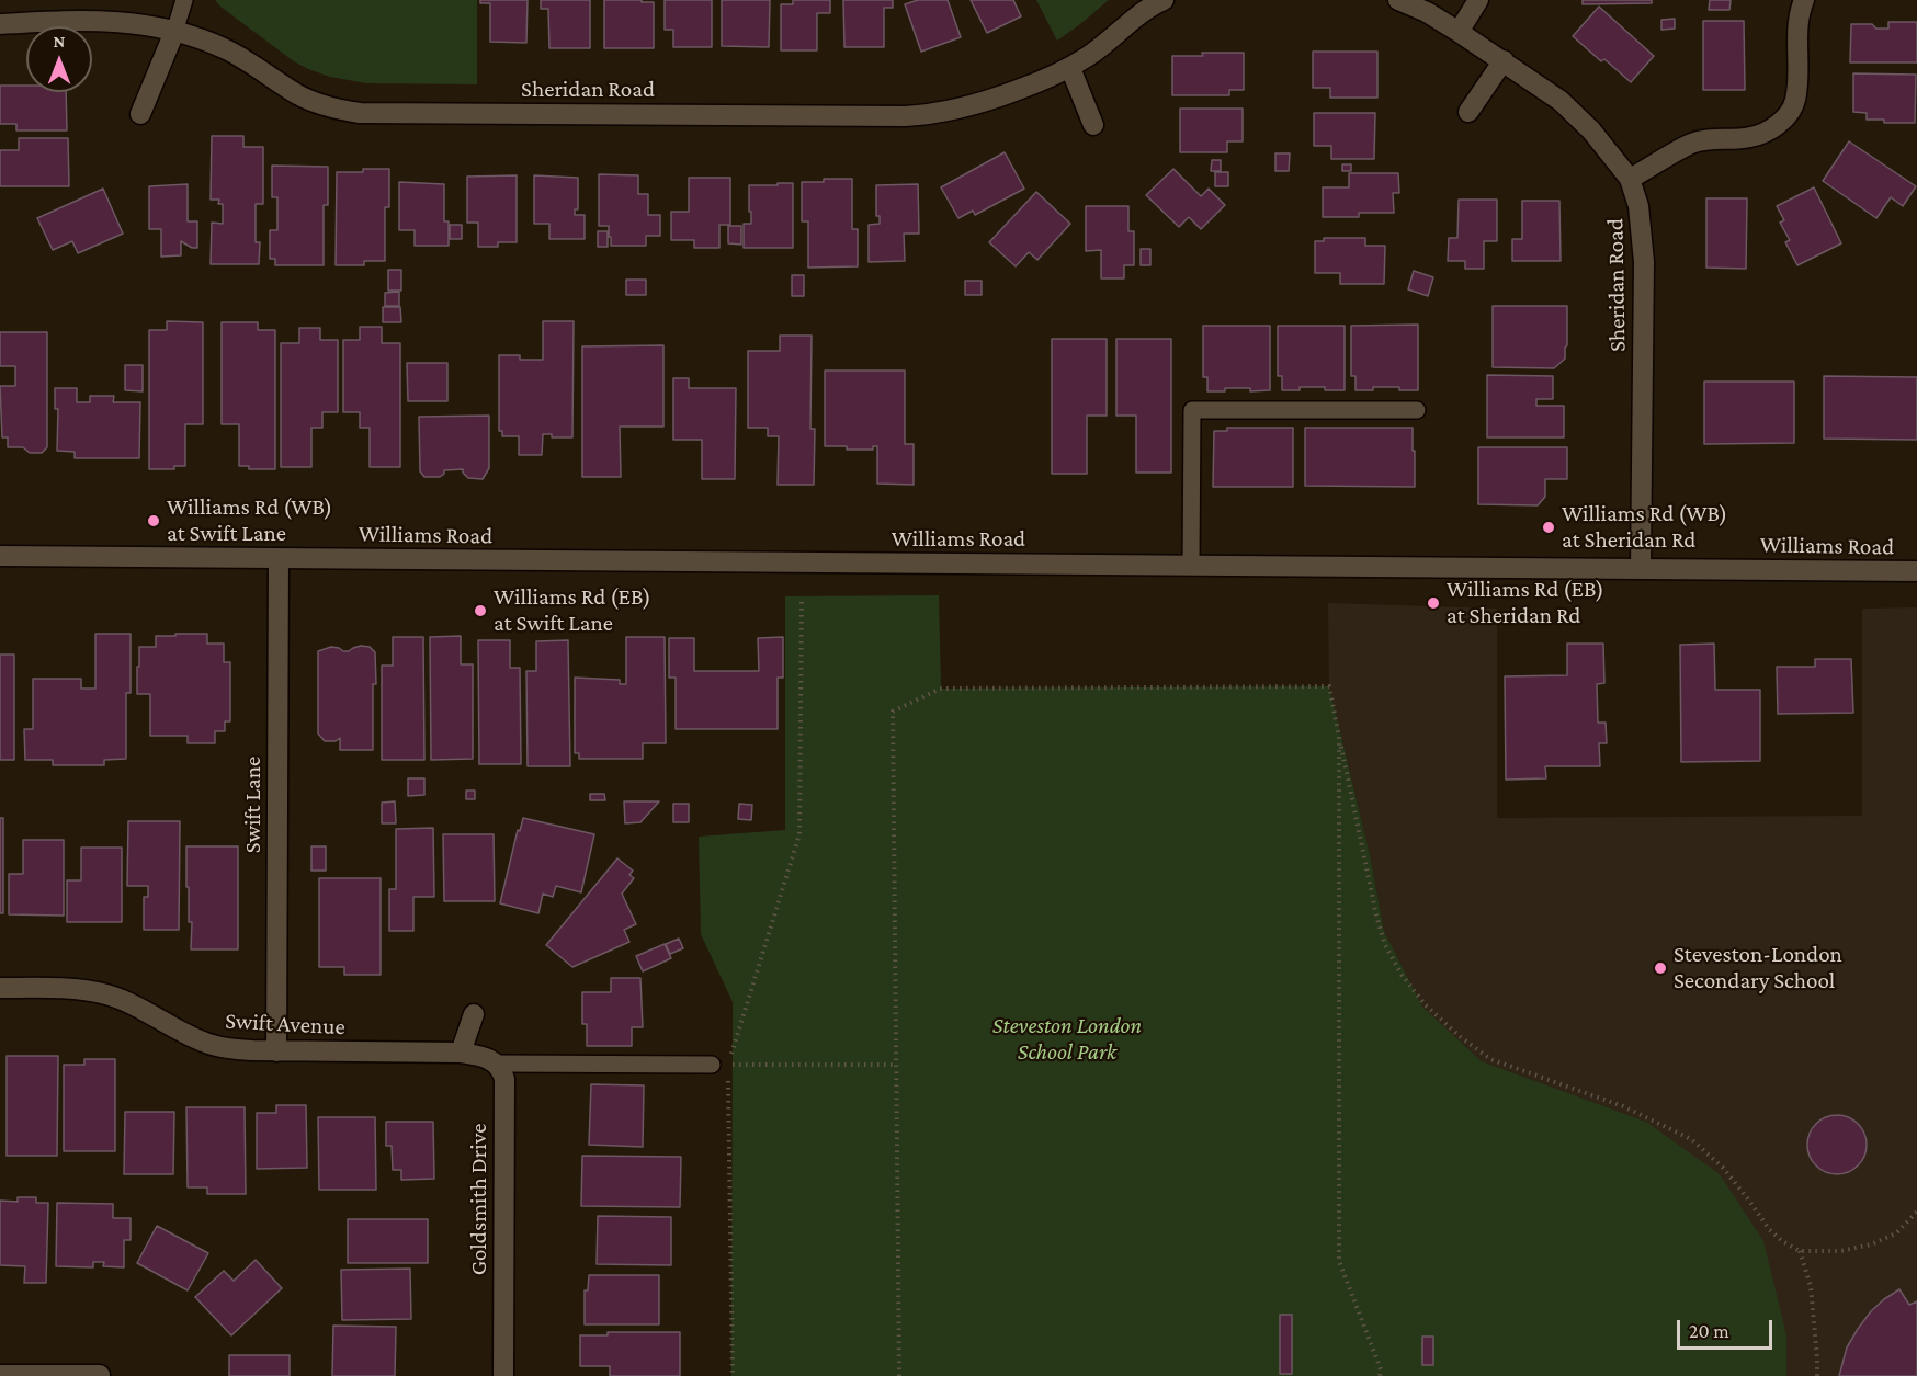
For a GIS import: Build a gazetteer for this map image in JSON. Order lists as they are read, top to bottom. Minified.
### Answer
{"streets":{"street":["Sheridan Road","Williams Road","Swift Lane","Swift Avenue","Goldsmith Drive"]},"crossings":[["Sheridan Road","Williams Road"],["Williams Road","Swift Lane"],["Swift Lane","Swift Avenue"]],"parks":["Steveston London School Park"],"places":["Williams Rd (WB) at Swift Lane","Williams Rd (WB) at Sheridan Rd","Williams Rd (EB) at Sheridan Rd","Williams Rd (EB) at Swift Lane","Steveston-London Secondary School"],"scale_bar":"20 m","north":"top"}
